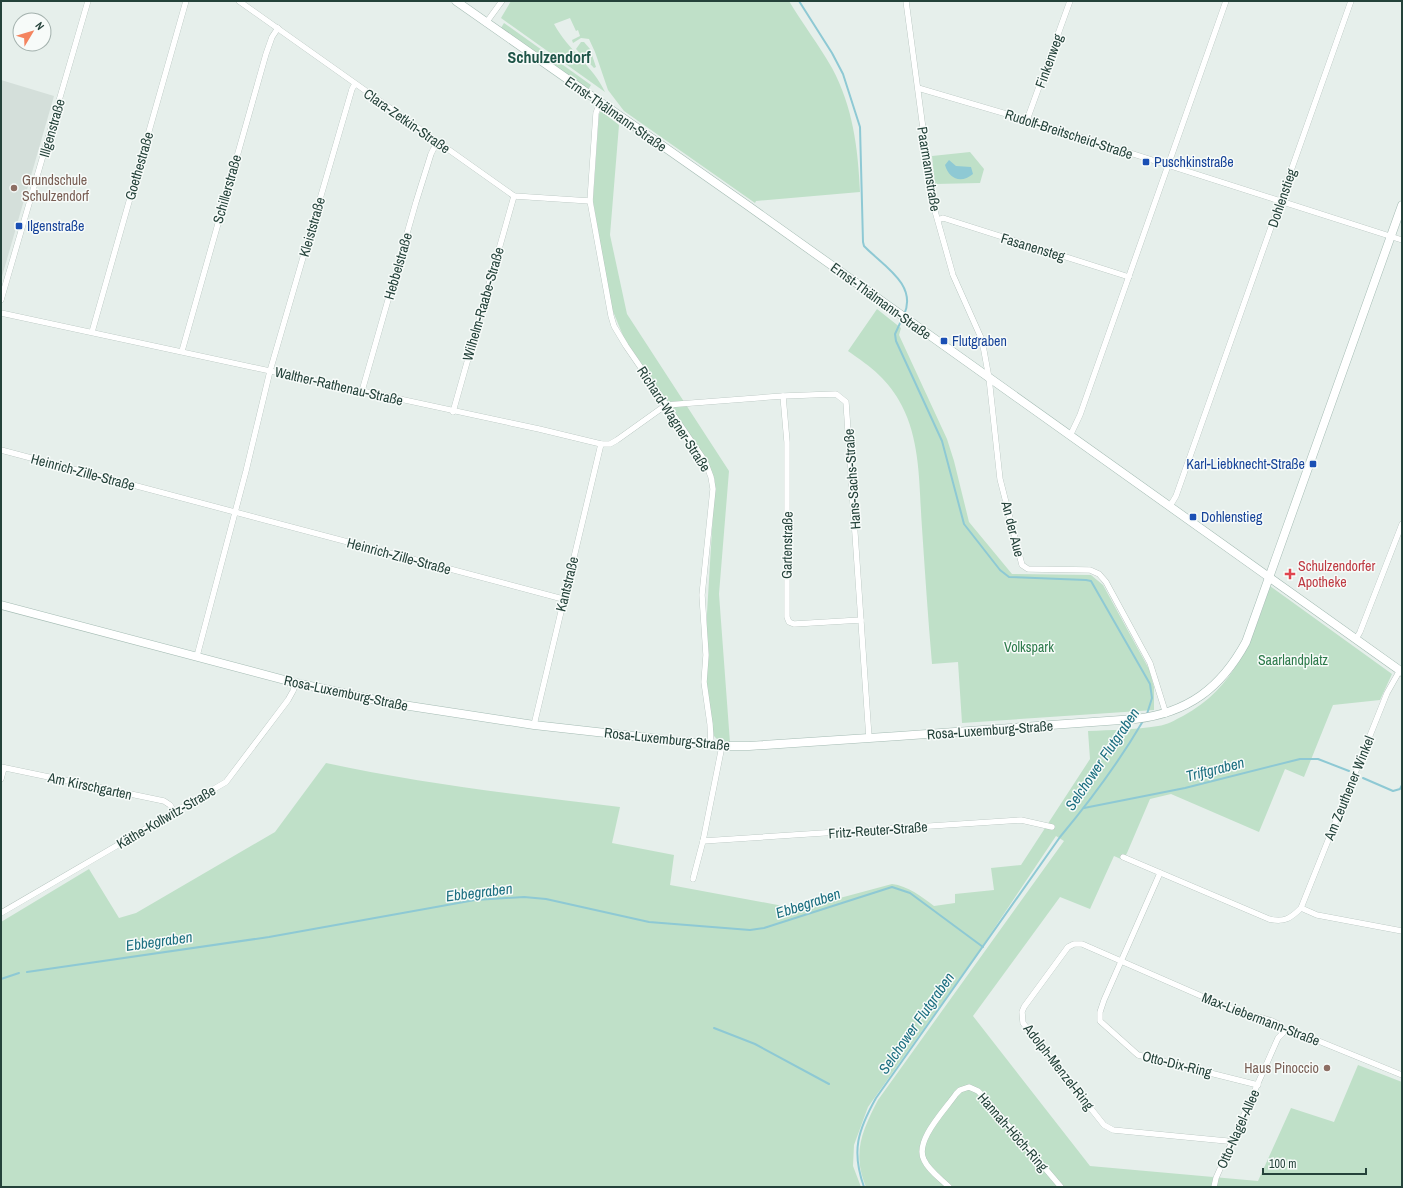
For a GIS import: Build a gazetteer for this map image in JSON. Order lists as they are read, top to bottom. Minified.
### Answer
{"streets":{"street":["Finkenweg","Ernst-Thälmann-Straße","Clara-Zetkin-Straße","Illgenstraße","Rudolf-Breitscheid-Straße","Goethestraße","Paarmannstraße","Schillerstraße","Dohlenstieg","Kleiststraße","Fasanensteg","Hebbelstraße","Wilhelm-Raabe-Straße","Walther-Rathenau-Straße","Richard-Wagner-Straße","Heinrich-Zille-Straße","Hans-Sachs-Straße","An der Aue","Gartenstraße","Kantstraße","Rosa-Luxemburg-Straße","Am Kirschgarten","Am Zeuthener Winkel","Käthe-Kollwitz-Straße","Fritz-Reuter-Straße","Max-Liebermann-Straße","Otto-Dix-Ring","Adolph-Menzel-Ring","Otto-Nagel-Allee","Hannah-Höch-Ring"]},"crossings":[["Finkenweg","Rudolf-Breitscheid-Straße"],["Ernst-Thälmann-Straße","Paarmannstraße"],["Ernst-Thälmann-Straße","Dohlenstieg"],["Ernst-Thälmann-Straße","Richard-Wagner-Straße"],["Ernst-Thälmann-Straße","An der Aue"],["Ernst-Thälmann-Straße","Rosa-Luxemburg-Straße"],["Ernst-Thälmann-Straße","Am Zeuthener Winkel"],["Clara-Zetkin-Straße","Schillerstraße"],["Clara-Zetkin-Straße","Kleiststraße"],["Clara-Zetkin-Straße","Hebbelstraße"],["Clara-Zetkin-Straße","Wilhelm-Raabe-Straße"],["Rudolf-Breitscheid-Straße","Paarmannstraße"],["Rudolf-Breitscheid-Straße","Dohlenstieg"],["Goethestraße","Walther-Rathenau-Straße"],["Paarmannstraße","Fasanensteg"],["Paarmannstraße","An der Aue"],["Schillerstraße","Walther-Rathenau-Straße"],["Kleiststraße","Walther-Rathenau-Straße"],["Hebbelstraße","Walther-Rathenau-Straße"],["Wilhelm-Raabe-Straße","Walther-Rathenau-Straße"],["Walther-Rathenau-Straße","Kantstraße"],["Richard-Wagner-Straße","Hans-Sachs-Straße"],["Richard-Wagner-Straße","Rosa-Luxemburg-Straße"],["Heinrich-Zille-Straße","Kantstraße"],["Hans-Sachs-Straße","Gartenstraße"],["Hans-Sachs-Straße","Rosa-Luxemburg-Straße"],["An der Aue","Rosa-Luxemburg-Straße"],["Kantstraße","Rosa-Luxemburg-Straße"],["Rosa-Luxemburg-Straße","Käthe-Kollwitz-Straße"],["Am Kirschgarten","Käthe-Kollwitz-Straße"],["Max-Liebermann-Straße","Otto-Dix-Ring"],["Max-Liebermann-Straße","Adolph-Menzel-Ring"],["Max-Liebermann-Straße","Otto-Nagel-Allee"],["Otto-Dix-Ring","Adolph-Menzel-Ring"],["Otto-Dix-Ring","Otto-Nagel-Allee"],["Adolph-Menzel-Ring","Otto-Nagel-Allee"]],"districts":["Schulzendorf"],"water":["Selchower Flutgraben","Triftgraben","Ebbegraben"],"parks":["Volkspark","Saarlandplatz"],"places":{"transit":["Puschkinstraße","Ilgenstraße","Flutgraben","Karl-Liebknecht-Straße","Dohlenstieg"],"other":["Grundschule Schulzendorf","Haus Pinoccio"],"health":["Schulzendorfer Apotheke"]},"scale_bar":"100 m","north":"top right"}
